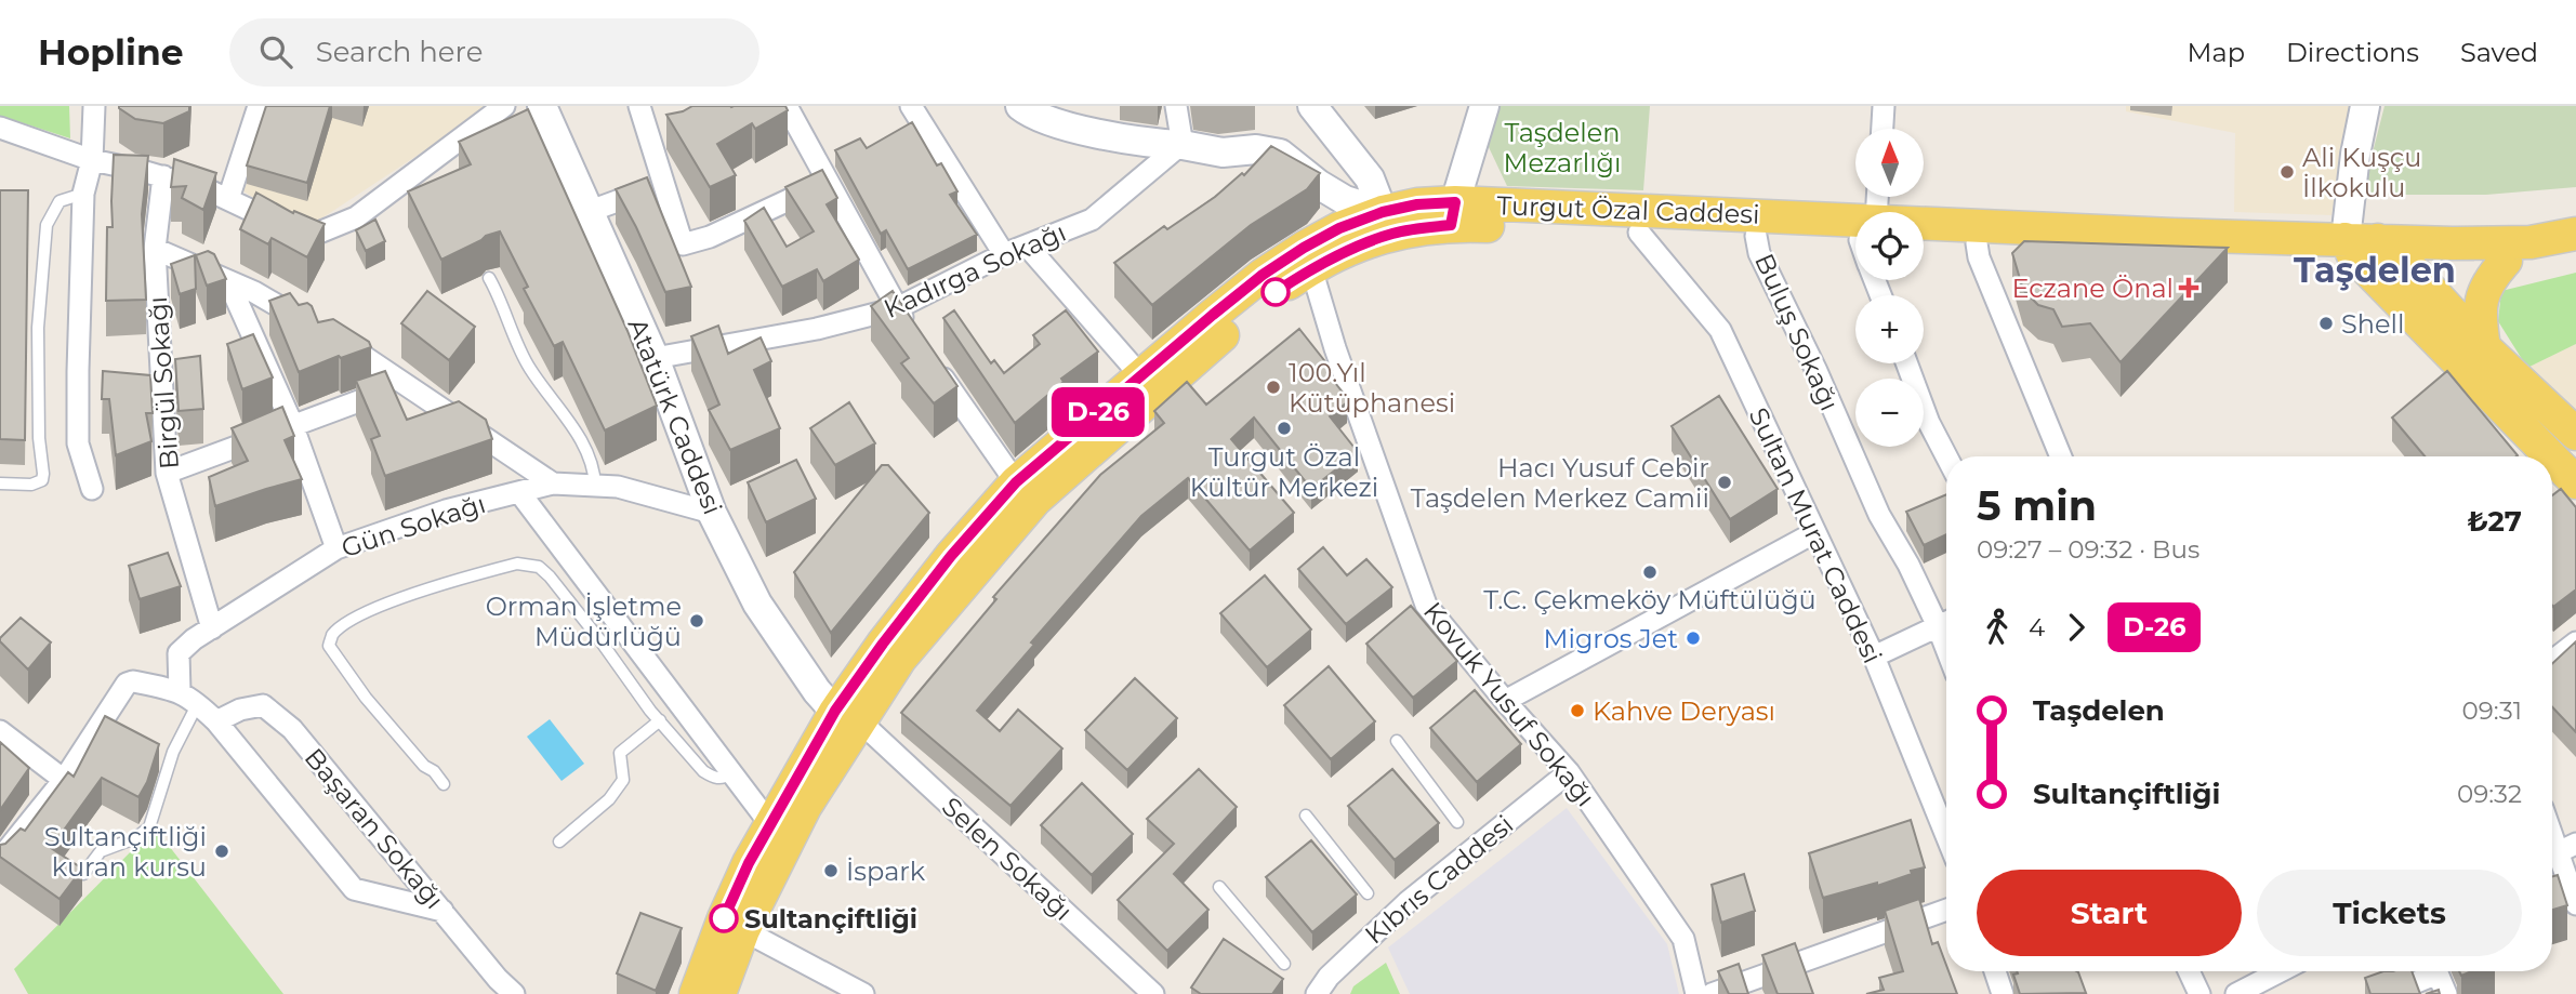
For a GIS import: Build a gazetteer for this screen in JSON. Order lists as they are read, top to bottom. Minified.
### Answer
{"streets":{"main road":["Turgut Özal Caddesi"],"street":["Kadırga Sokağı","Buluş Sokağı","Birgül Sokağı","Atatürk Caddesi","Gün Sokağı","Sultan Murat Caddesi","Kovuk Yusuf Sokağı","Başaran Sokağı","Selen Sokağı","Kıbrıs Caddesi"]},"crossings":[["Turgut Özal Caddesi","Buluş Sokağı"],["Turgut Özal Caddesi","Atatürk Caddesi"],["Turgut Özal Caddesi","Sultan Murat Caddesi"],["Turgut Özal Caddesi","Kovuk Yusuf Sokağı"],["Turgut Özal Caddesi","Selen Sokağı"],["Kadırga Sokağı","Atatürk Caddesi"],["Birgül Sokağı","Gün Sokağı"],["Atatürk Caddesi","Gün Sokağı"],["Atatürk Caddesi","Selen Sokağı"],["Kovuk Yusuf Sokağı","Kıbrıs Caddesi"]],"districts":["Taşdelen"],"parks":["Taşdelen Mezarlığı"],"places":{"other":["Ali Kuşçu İlkokulu","Shell","100.Yıl Kütüphanesi","Turgut Özal Kültür Merkezi","Hacı Yusuf Cebir Taşdelen Merkez Camii","T.C. Çekmeköy Müftülüğü","Orman İşletme Müdürlüğü","Migros Jet","Kahve Deryası","Sultançiftliği kuran kursu","İspark","Sultançiftliği"],"health":["Eczane Önal"]},"lines":["bus line D-26"],"north":"top","page":{"header":"Hopline","search":"Search here","nav":["Map","Directions","Saved"],"on_map":"D-26","map_buttons":["+","−"],"heading":["5 min","09:27 – 09:32 · Bus","₺27"],"legs":["4","D-26"],"list":[{"name":"Taşdelen","value":"09:31"},{"name":"Sultançiftliği","value":"09:32"}],"buttons":["Start","Tickets"]}}
